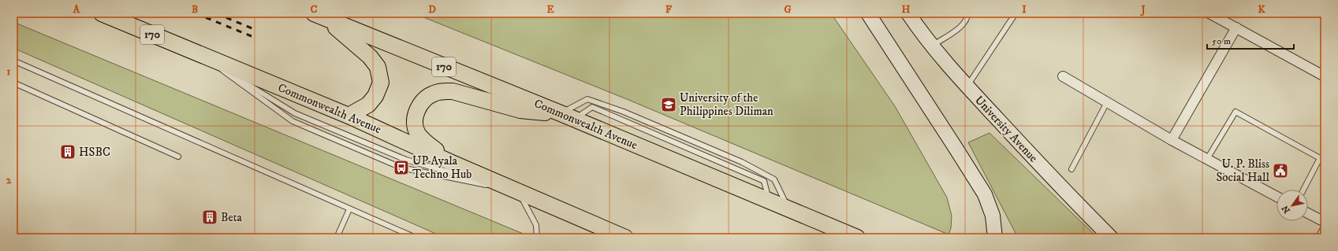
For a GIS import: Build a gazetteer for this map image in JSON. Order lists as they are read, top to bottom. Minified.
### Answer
{"streets":{"main road":["170","Commonwealth Avenue","University Avenue"]},"places":{"school or university":["University of the Philippines Diliman"],"building":["HSBC","Beta"],"bus stop":["UP Ayala Techno Hub"],"public building":["U. P. Bliss Social Hall"]},"scale_bar":"50 m","north":"bottom left","grid":{"columns":["A","B","C","D","E","F","G","H","I","J","K"],"rows":["1","2"]}}
